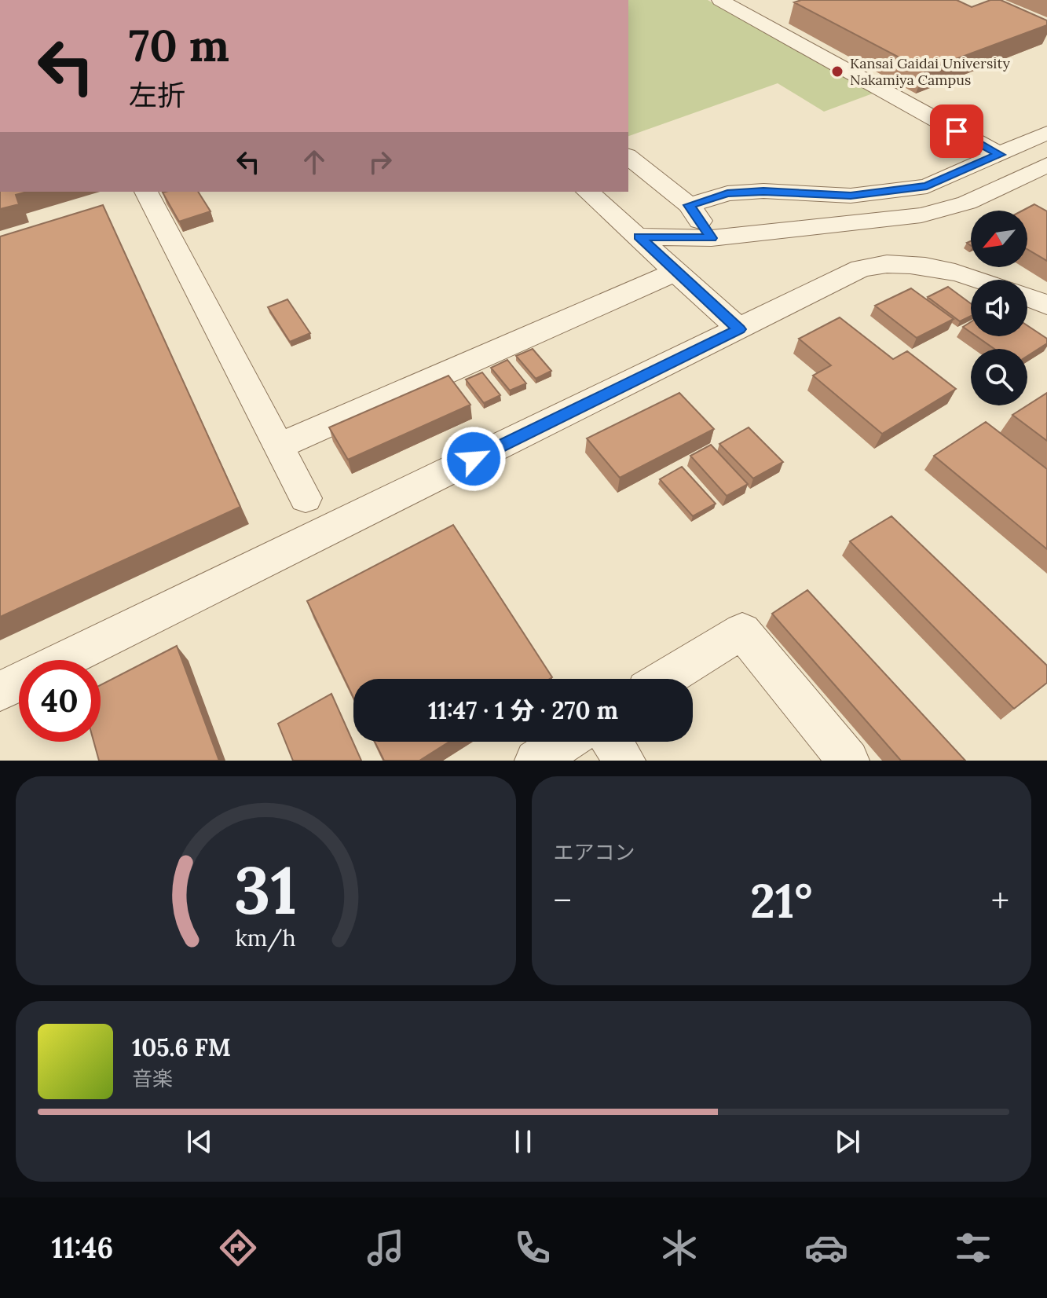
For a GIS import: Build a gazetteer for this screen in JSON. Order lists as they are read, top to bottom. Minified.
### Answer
{"places":["Kansai Gaidai University Nakamiya Campus"],"north":"bottom left","page":{"turn":["70 m","左折"],"limit":"40","trip":"11:47 · 1 分 · 270 m","tile":"エアコン","heat":["−","21°","+"],"song":["105.6 FM","音楽"],"tabs":"11:46","gauge":["31","km/h"]}}
